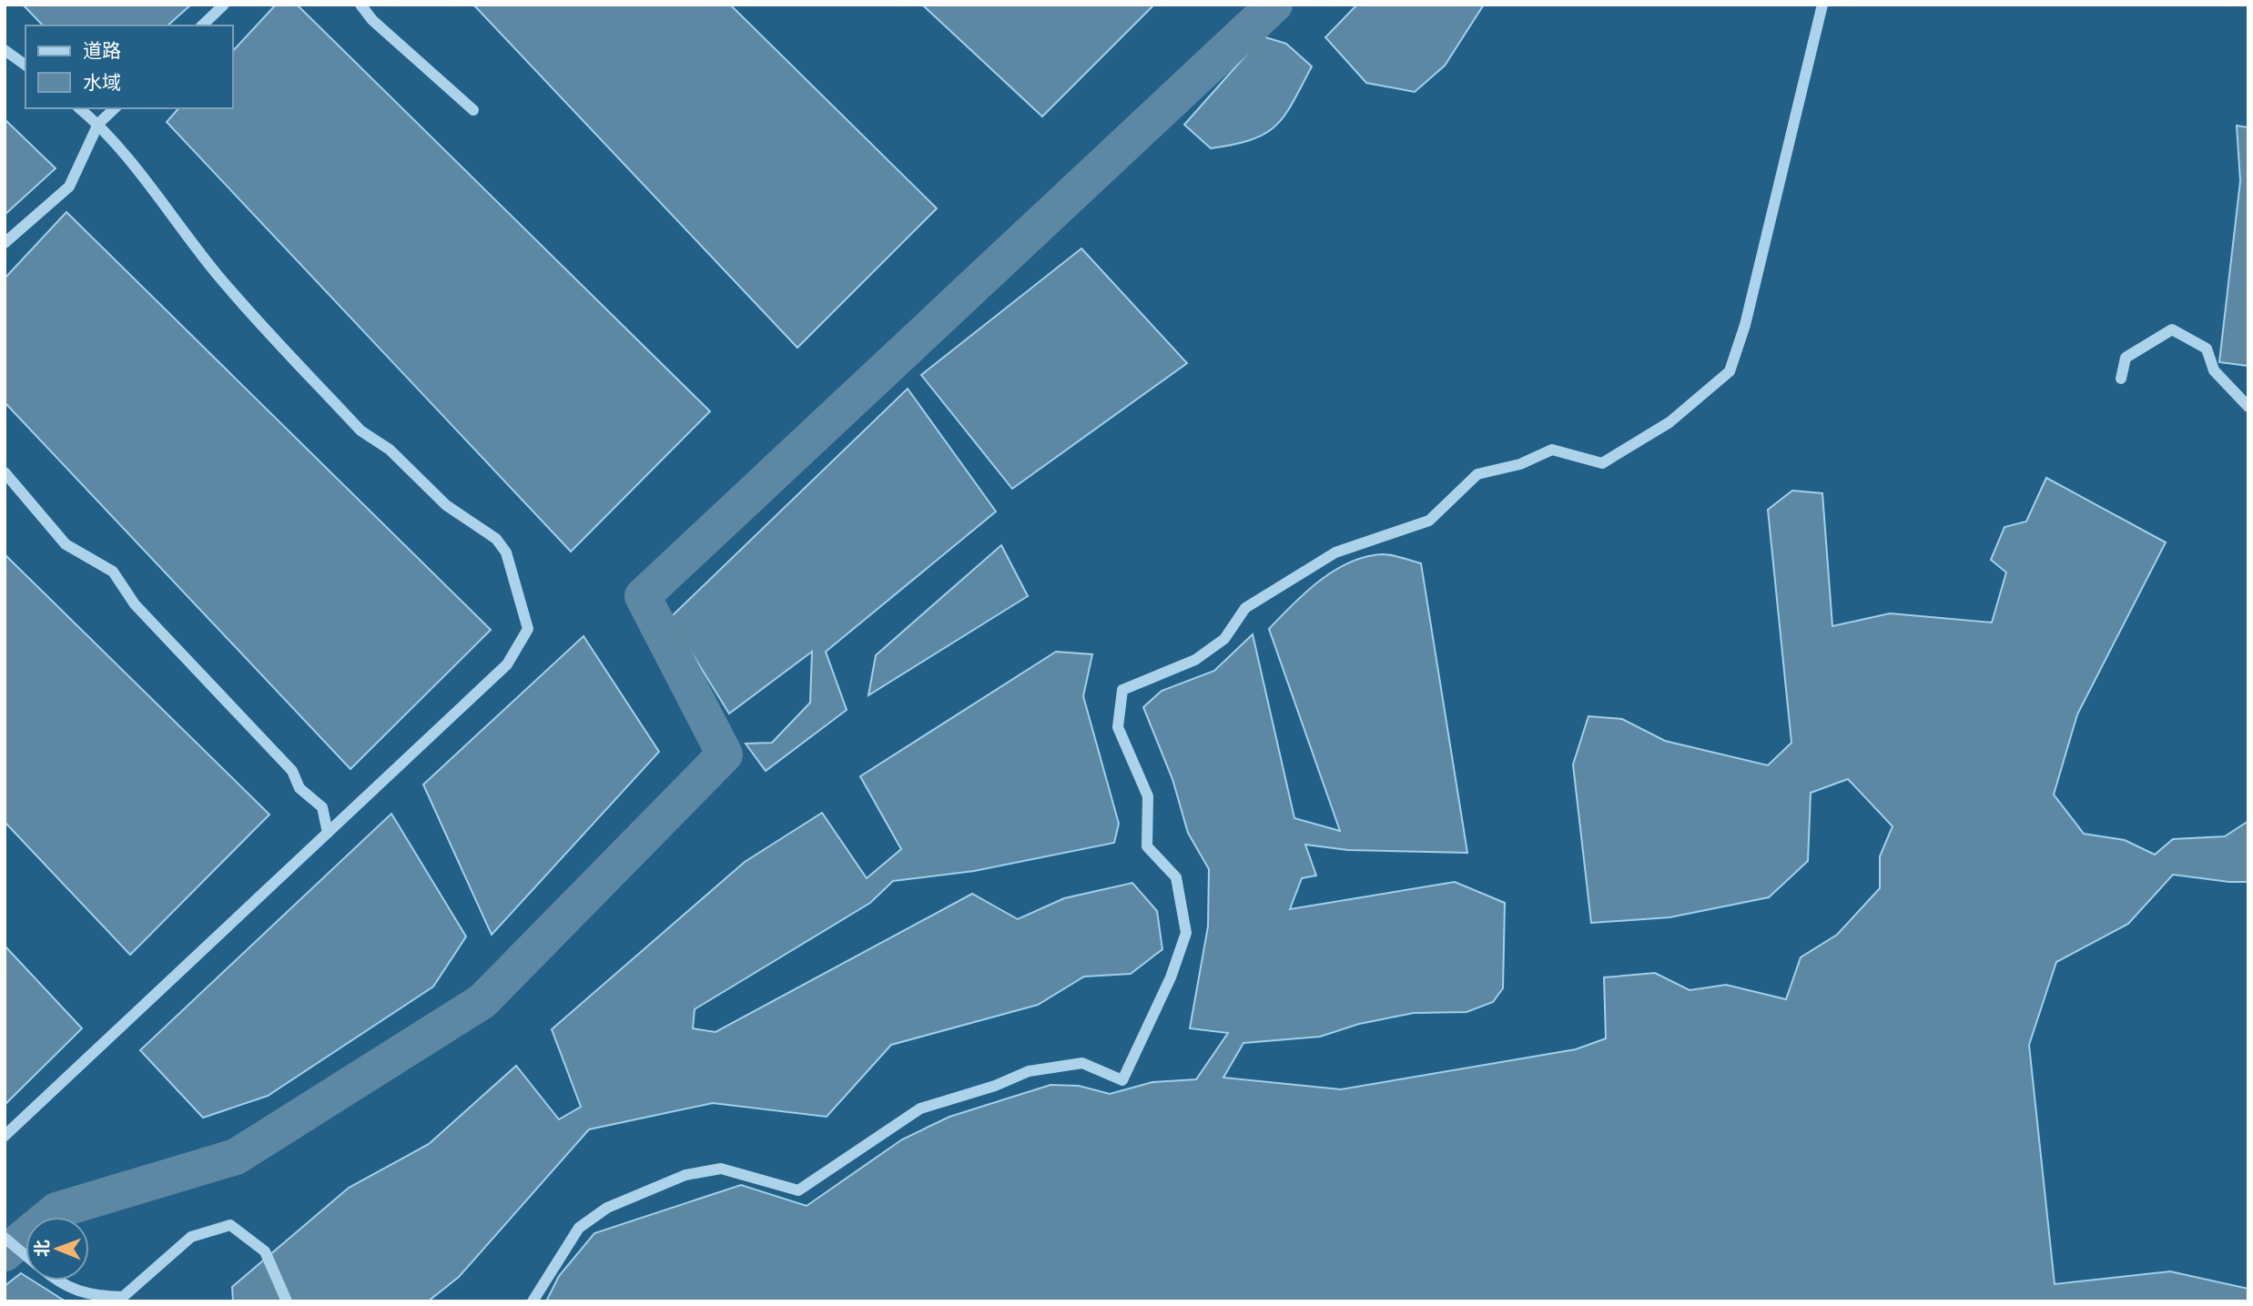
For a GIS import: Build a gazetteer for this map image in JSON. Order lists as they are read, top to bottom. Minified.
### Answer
{"legend":["道路","水域"],"north":"left"}
